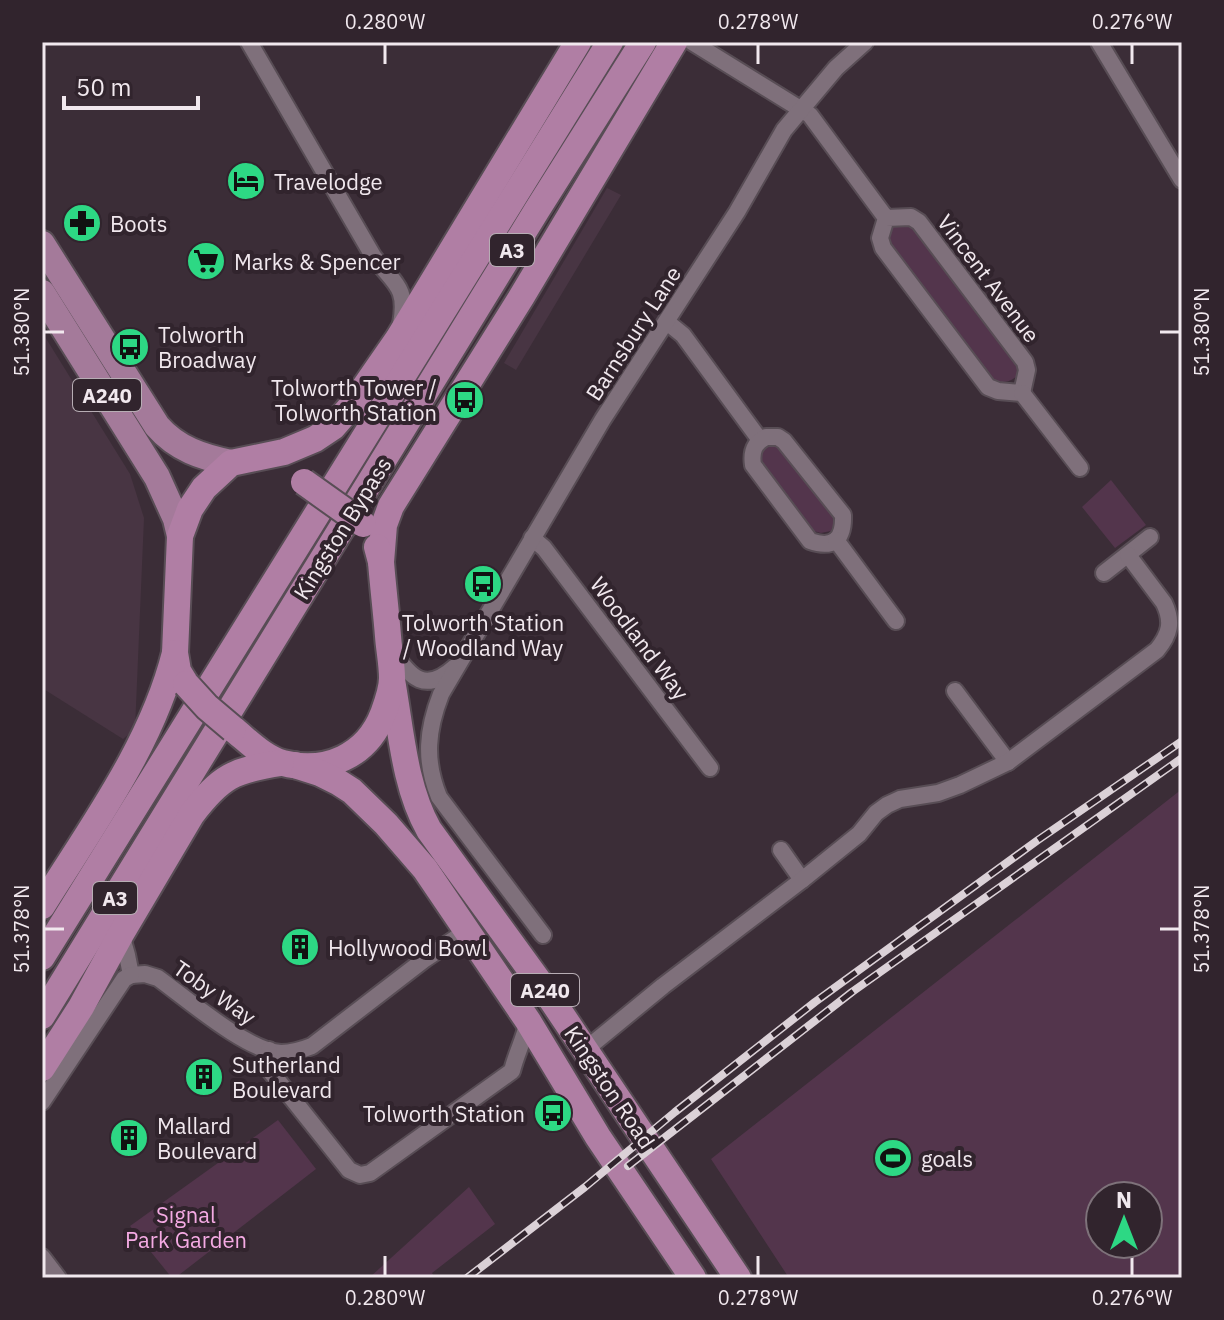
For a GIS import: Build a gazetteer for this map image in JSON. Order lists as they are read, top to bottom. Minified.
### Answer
{"streets":{"highway":["A3","A240","Kingston Bypass","Kingston Road"],"street":["Vincent Avenue","Barnsbury Lane","Woodland Way","Toby Way"]},"crossings":[["Barnsbury Lane","Woodland Way"],["A240","Kingston Road"],["Toby Way","Kingston Road"]],"parks":["Signal Park Garden"],"places":{"hotel":["Travelodge"],"pharmacy":["Boots"],"supermarket":["Marks & Spencer"],"bus stop":["Tolworth Broadway","Tolworth Tower / Tolworth Station","Tolworth Station / Woodland Way","Tolworth Station"],"building":["Hollywood Bowl","Sutherland Boulevard","Mallard Boulevard"],"sports":["goals"]},"scale_bar":"50 m","north":"top","coordinates":["0.280°W","0.278°W","0.276°W","51.380°N","51.378°N"]}
